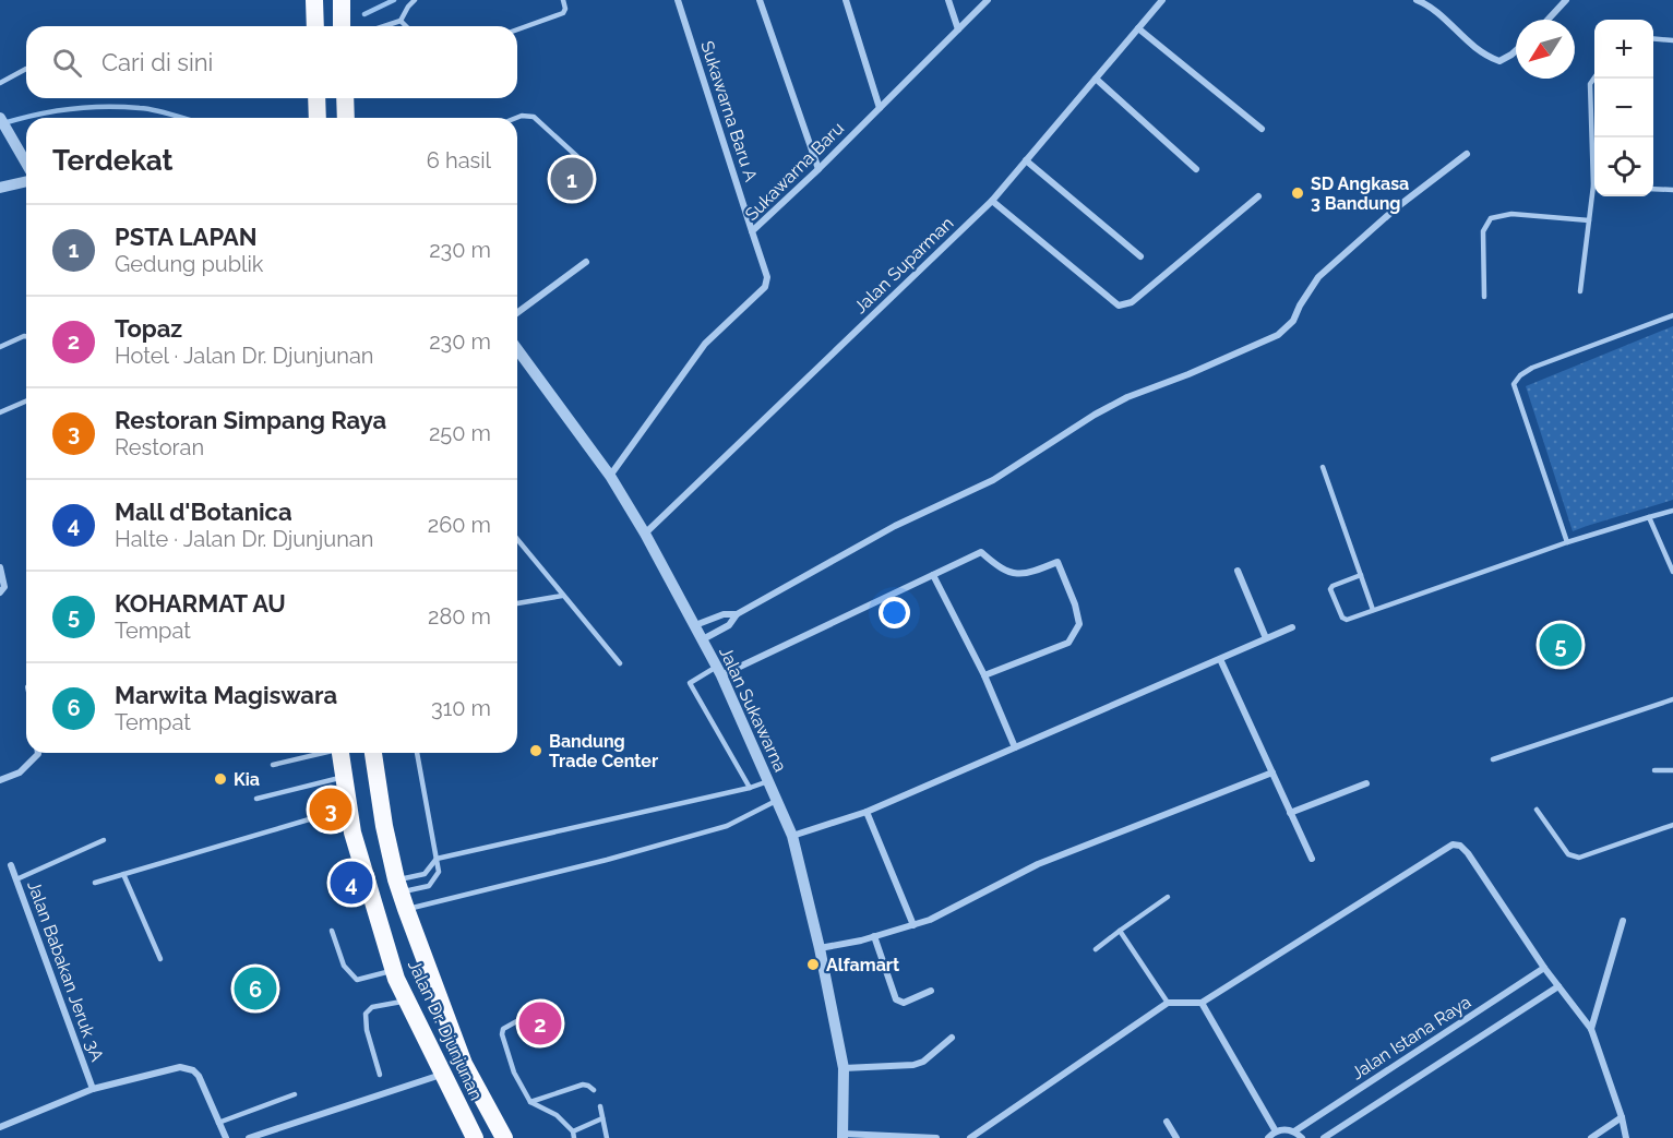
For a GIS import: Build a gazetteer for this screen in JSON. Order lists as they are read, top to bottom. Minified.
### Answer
{"streets":{"highway":["Jalan Dr. Djunjunan"],"street":["Sukawarna Baru A","Sukawarna Baru","Jalan Suparman","Jalan Sukawarna","Jalan Babakan Jeruk 3A","Jalan Istana Raya"]},"crossings":[["Sukawarna Baru A","Sukawarna Baru"],["Sukawarna Baru","Jalan Sukawarna"],["Jalan Suparman","Jalan Sukawarna"]],"places":["SD Angkasa 3 Bandung","Bandung Trade Center","Kia","Alfamart"],"north":"bottom left","page":{"map_buttons":["+","−"],"search":"Cari di sini","heading":["Terdekat","6 hasil"],"pins":["1","5","3","4","6","2"],"list":[{"mark":"1","name":"PSTA LAPAN","note":"Gedung publik","value":"230 m"},{"mark":"2","name":"Topaz","note":"Hotel · Jalan Dr. Djunjunan","value":"230 m"},{"mark":"3","name":"Restoran Simpang Raya","note":"Restoran","value":"250 m"},{"mark":"4","name":"Mall d'Botanica","note":"Halte · Jalan Dr. Djunjunan","value":"260 m"},{"mark":"5","name":"KOHARMAT AU","note":"Tempat","value":"280 m"},{"mark":"6","name":"Marwita Magiswara","note":"Tempat","value":"310 m"}]}}
